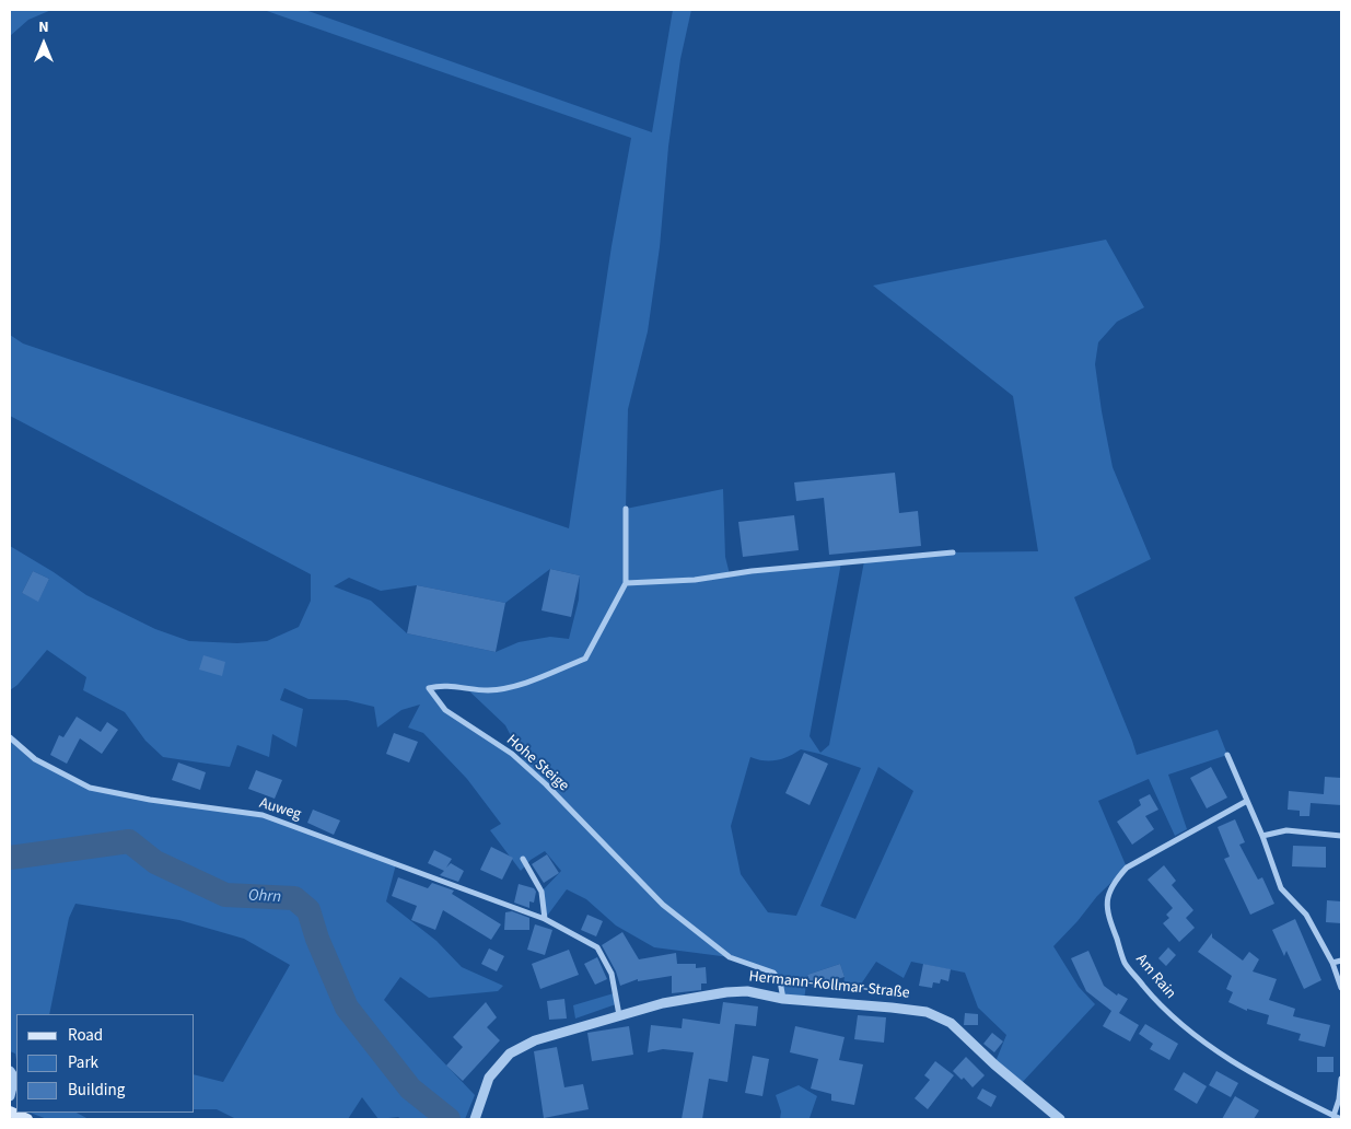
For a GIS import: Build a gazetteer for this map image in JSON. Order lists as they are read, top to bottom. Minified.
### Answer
{"streets":{"street":["Hohe Steige","Auweg","Am Rain","Hermann-Kollmar-Straße"]},"crossings":[["Hohe Steige","Hermann-Kollmar-Straße"],["Auweg","Hermann-Kollmar-Straße"]],"water":["Ohrn"],"legend":["Road","Park","Building"],"north":"top"}
